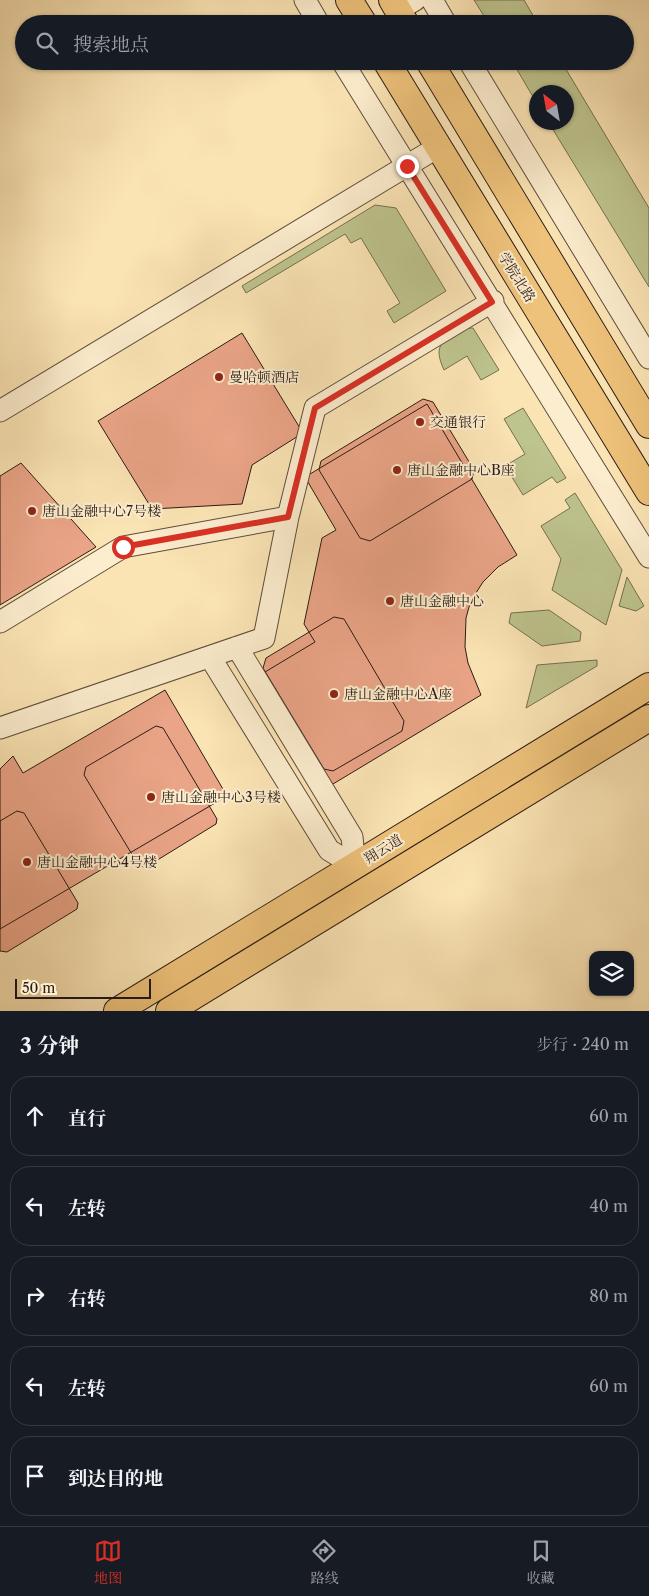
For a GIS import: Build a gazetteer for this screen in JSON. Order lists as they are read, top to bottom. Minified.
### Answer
{"streets":{"main road":["学院北路","翔云道"]},"places":["曼哈顿酒店","交通银行","唐山金融中心B座","唐山金融中心7号楼","唐山金融中心","唐山金融中心A座","唐山金融中心3号楼","唐山金融中心4号楼"],"scale_bar":"50 m","north":"top left","page":{"search":"搜索地点","scale":"50 m","heading":["3 分钟","步行 · 240 m"],"list":[["直行","60 m"],["左转","40 m"],["右转","80 m"],["左转","60 m"],"到达目的地"],"nav":["地图","路线","收藏"]}}
